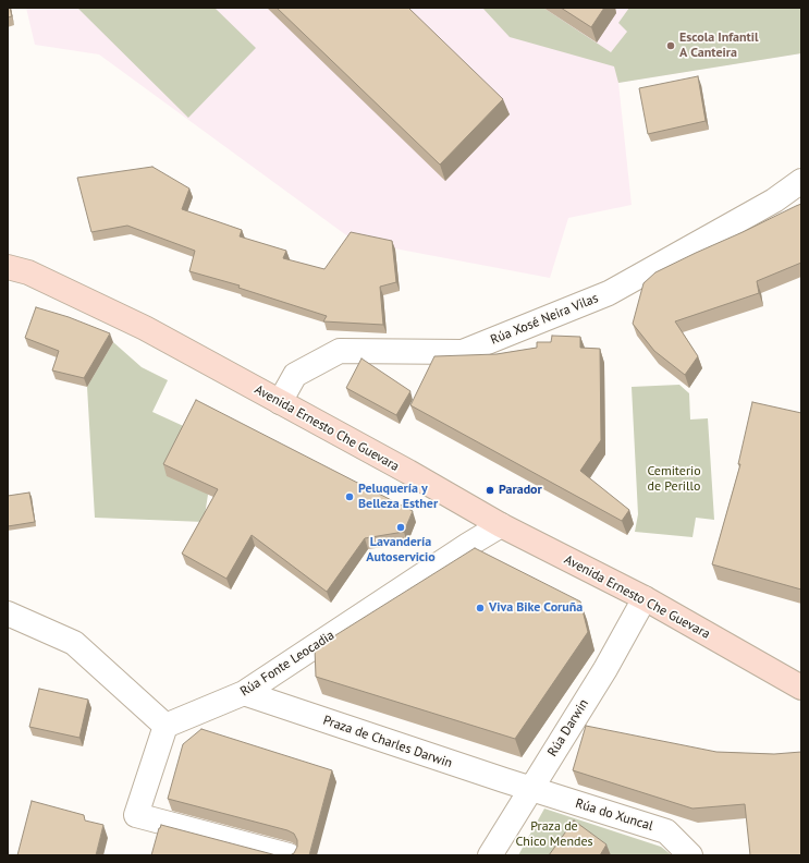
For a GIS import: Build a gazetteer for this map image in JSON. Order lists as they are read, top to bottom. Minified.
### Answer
{"streets":{"main road":["Avenida Ernesto Che Guevara"],"street":["Rúa Xosé Neira Vilas","Rúa Fonte Leocadia","Rúa Darwin","Praza de Charles Darwin","Rúa do Xuncal"]},"crossings":[["Rúa Xosé Neira Vilas","Avenida Ernesto Che Guevara"],["Avenida Ernesto Che Guevara","Rúa Fonte Leocadia"],["Avenida Ernesto Che Guevara","Rúa Darwin"],["Rúa Fonte Leocadia","Praza de Charles Darwin"],["Rúa Darwin","Praza de Charles Darwin"],["Rúa Darwin","Rúa do Xuncal"],["Praza de Charles Darwin","Rúa do Xuncal"]],"parks":["Cemiterio de Perillo","Praza de Chico Mendes"],"places":["Escola Infantil A Canteira","Parador","Peluquería y Belleza Esther","Lavandería Autoservicio","Viva Bike Coruña"]}
